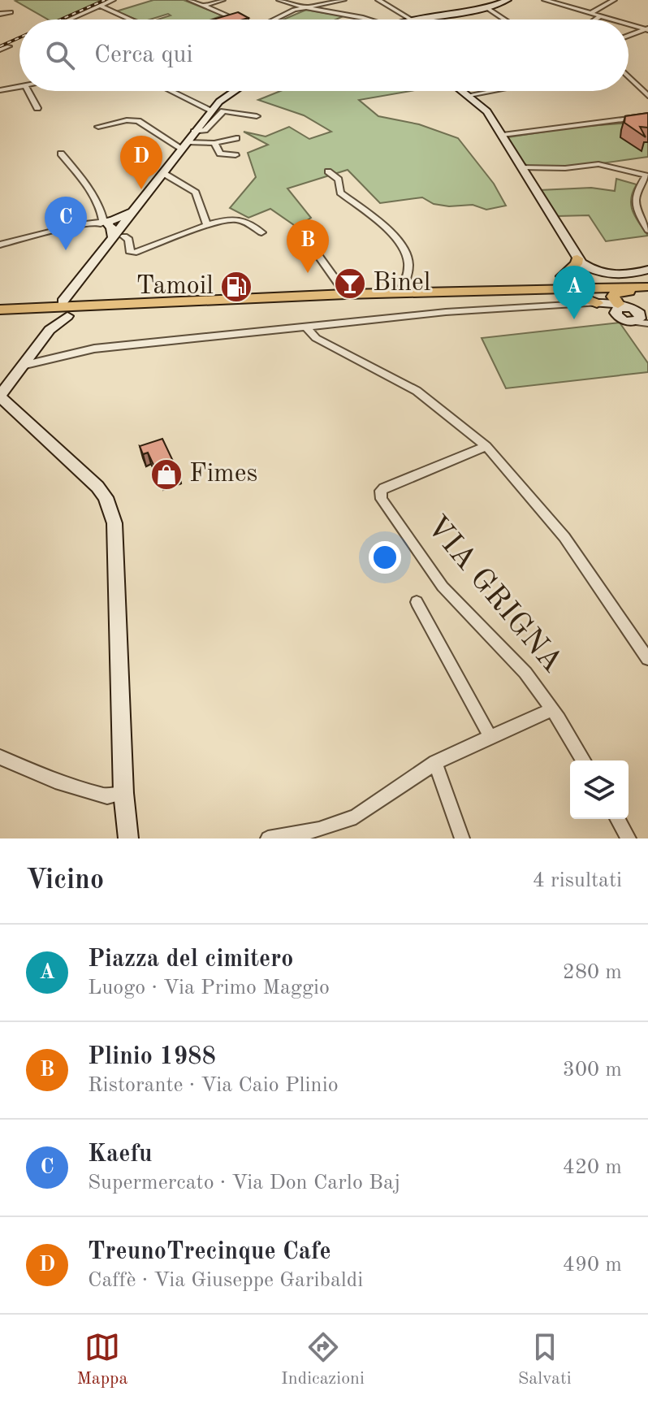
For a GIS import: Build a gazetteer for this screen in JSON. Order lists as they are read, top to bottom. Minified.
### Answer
{"streets":{"street":["VIA GRIGNA"]},"places":{"bar":["Binel"],"fuel station":["Tamoil"],"shop":["Fimes"]},"page":{"search":"Cerca qui","pins":["D","C","B","A"],"heading":["Vicino","4 risultati"],"list":[{"mark":"A","name":"Piazza del cimitero","note":"Luogo · Via Primo Maggio","value":"280 m"},{"mark":"B","name":"Plinio 1988","note":"Ristorante · Via Caio Plinio","value":"300 m"},{"mark":"C","name":"Kaefu","note":"Supermercato · Via Don Carlo Baj","value":"420 m"},{"mark":"D","name":"TreunoTrecinque Cafe","note":"Caffè · Via Giuseppe Garibaldi","value":"490 m"}],"nav":["Mappa","Indicazioni","Salvati"]}}
